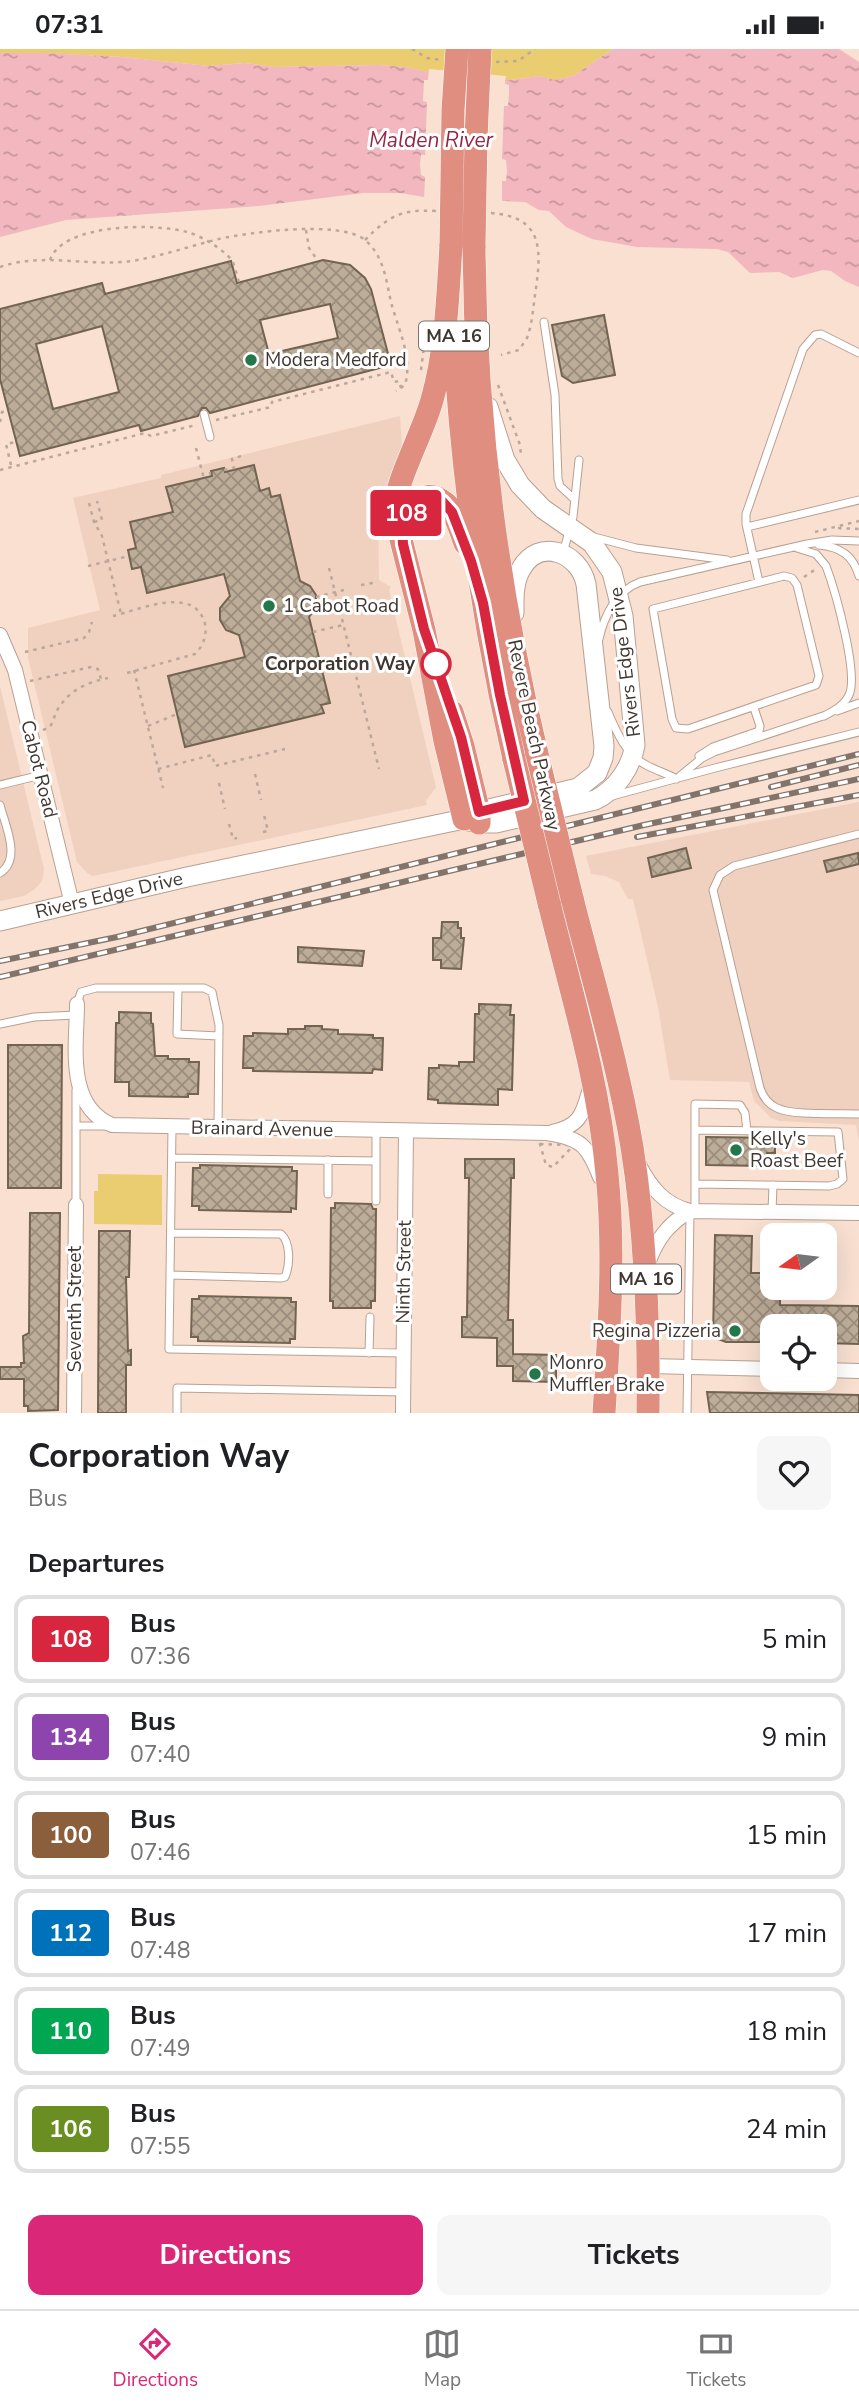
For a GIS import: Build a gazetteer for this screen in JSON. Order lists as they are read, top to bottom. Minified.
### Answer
{"streets":{"highway":["MA 16","Revere Beach Parkway"],"main road":["Rivers Edge Drive"],"street":["Cabot Road","Brainard Avenue","Ninth Street","Seventh Street"]},"crossings":[["Rivers Edge Drive","Revere Beach Parkway"],["Rivers Edge Drive","Cabot Road"],["Brainard Avenue","Ninth Street"]],"water":["Malden River"],"places":["Modera Medford","1 Cabot Road","Corporation Way","Kelly's Roast Beef","Regina Pizzeria","Monro Muffler Brake"],"lines":["bus line 108"],"north":"left","page":{"status":"07:31","on_map":"108","heading":[["Corporation Way","Bus"],"Departures"],"list":[{"mark":"108","name":"Bus","note":"07:36","value":"5 min"},{"mark":"134","name":"Bus","note":"07:40","value":"9 min"},{"mark":"100","name":"Bus","note":"07:46","value":"15 min"},{"mark":"112","name":"Bus","note":"07:48","value":"17 min"},{"mark":"110","name":"Bus","note":"07:49","value":"18 min"},{"mark":"106","name":"Bus","note":"07:55","value":"24 min"}],"buttons":["Directions","Tickets"],"tabs":["Directions","Map","Tickets"]}}
